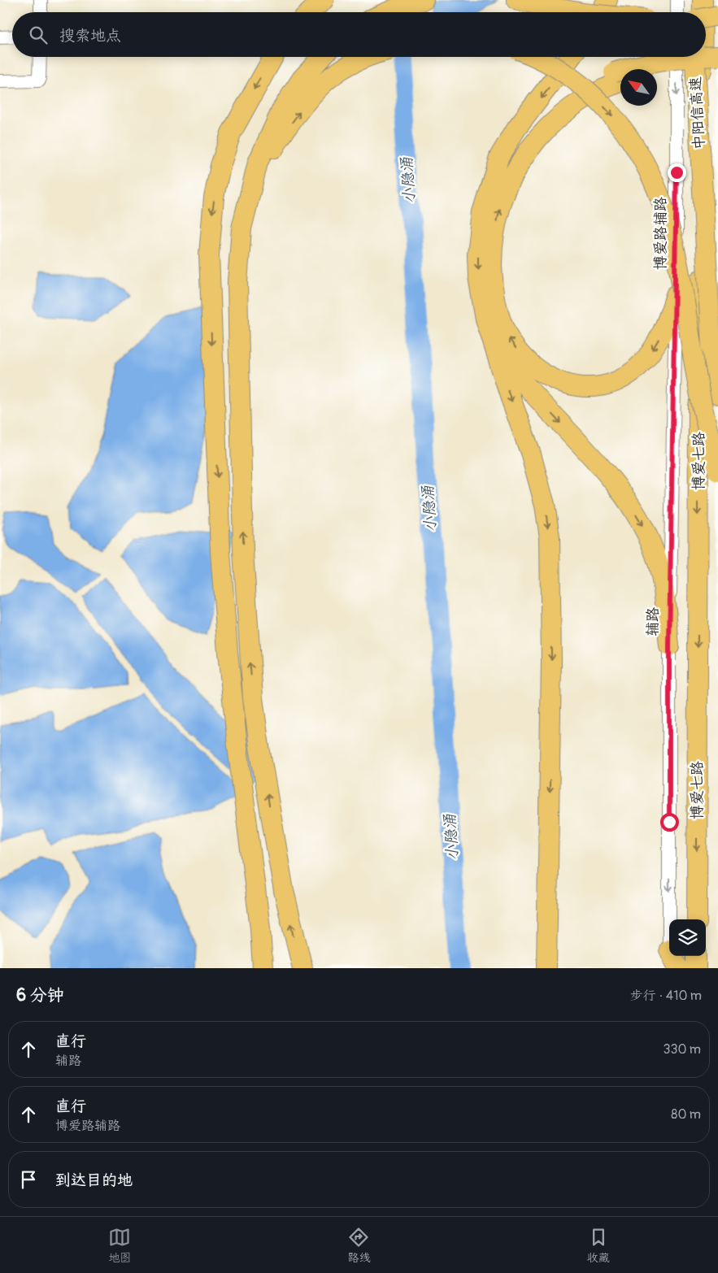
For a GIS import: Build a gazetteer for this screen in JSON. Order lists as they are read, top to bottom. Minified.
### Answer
{"streets":{"highway":["中阳信高速","博爱七路"],"street":["博爱路辅路","辅路"]},"crossings":[["博爱路辅路","辅路"]],"one_way":["博爱路辅路","辅路"],"water":["小隐涌"],"north":"top left","page":{"search":"搜索地点","heading":["6 分钟","步行 · 410 m"],"list":[["直行","辅路","330 m"],["直行","博爱路辅路","80 m"],"到达目的地"],"nav":["地图","路线","收藏"]}}
